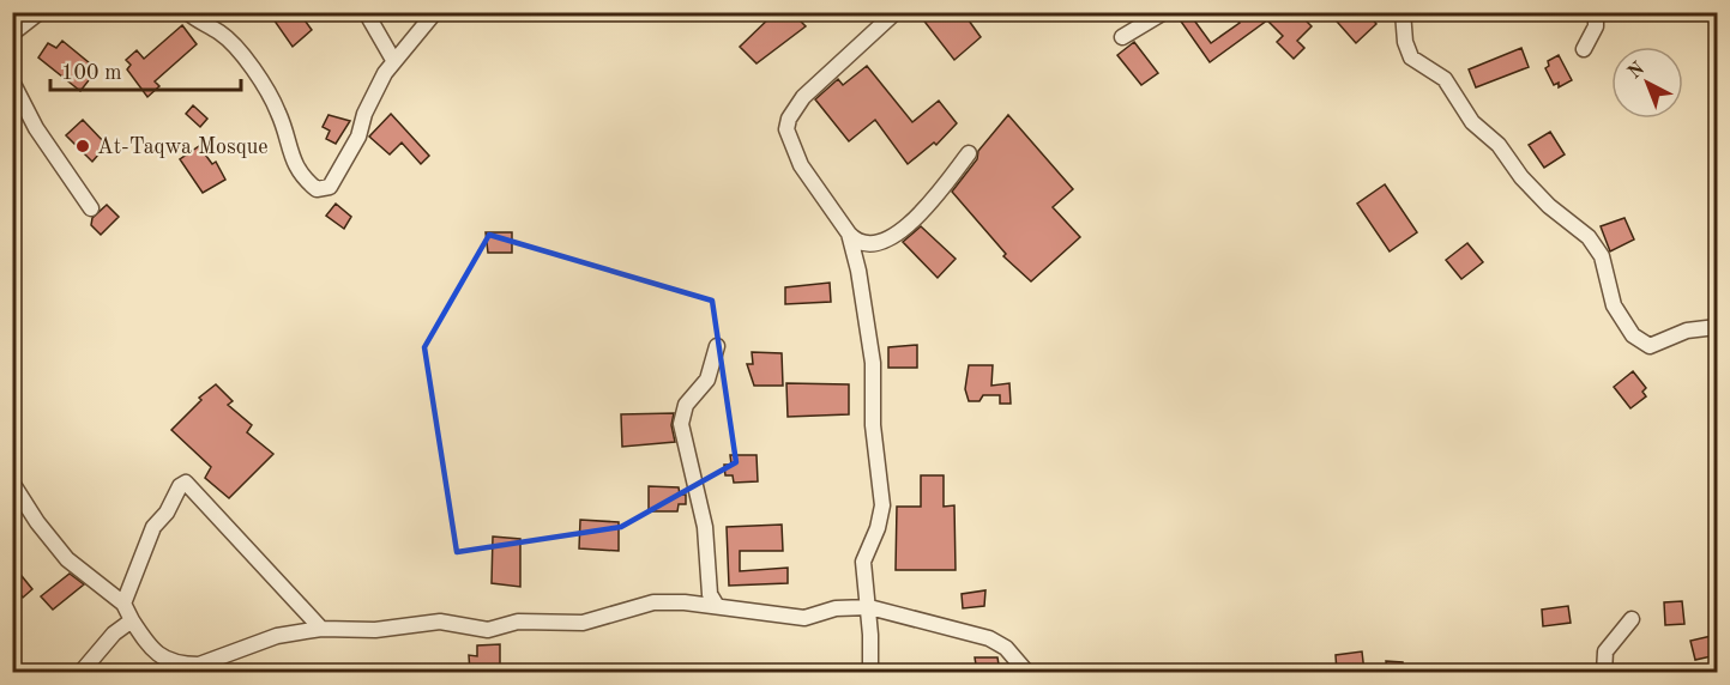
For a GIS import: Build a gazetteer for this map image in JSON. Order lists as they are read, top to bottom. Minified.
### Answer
{"places":["At-Taqwa Mosque"],"scale_bar":"100 m","north":"top left"}
